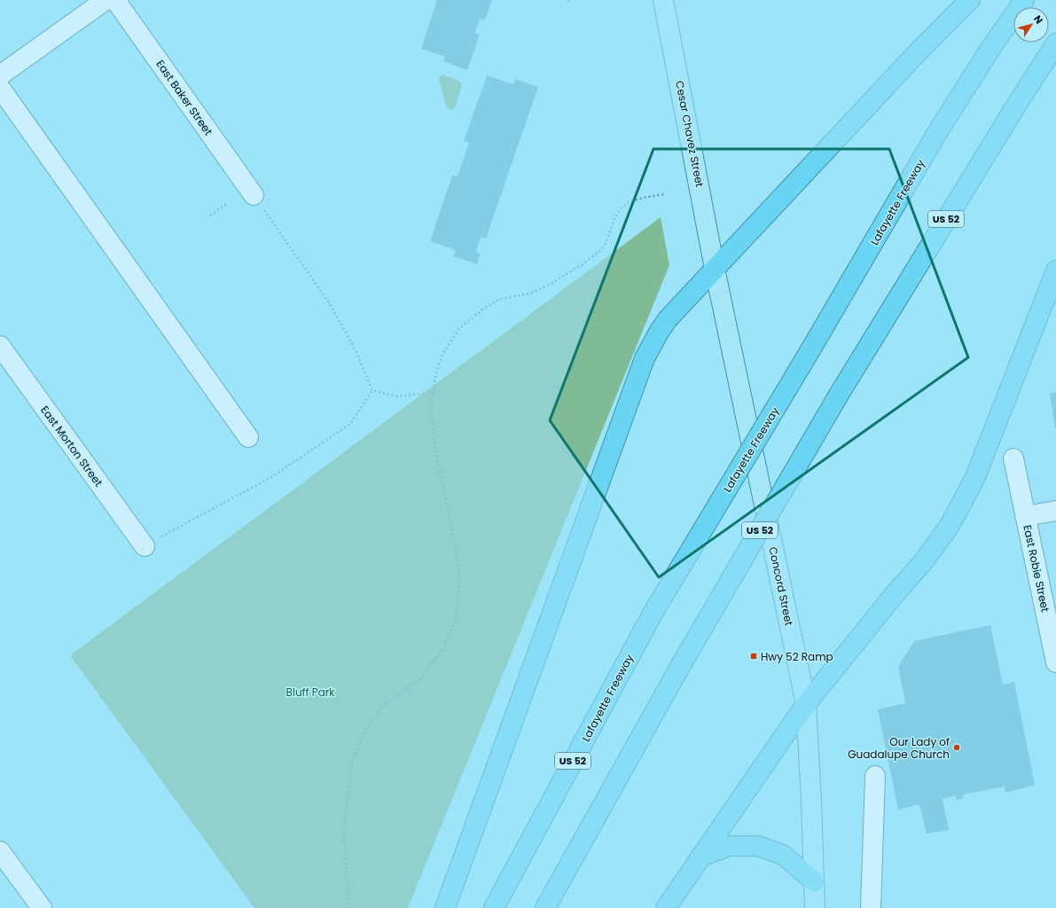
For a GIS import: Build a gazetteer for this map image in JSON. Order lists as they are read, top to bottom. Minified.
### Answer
{"streets":{"highway":["Lafayette Freeway","US 52"],"main road":["Cesar Chavez Street","Concord Street"],"street":["East Baker Street","East Morton Street","East Robie Street"]},"crossings":[["Cesar Chavez Street","Concord Street"]],"parks":["Bluff Park"],"places":{"transit":["Hwy 52 Ramp"],"other":["Our Lady of Guadalupe Church"]},"north":"top right"}
